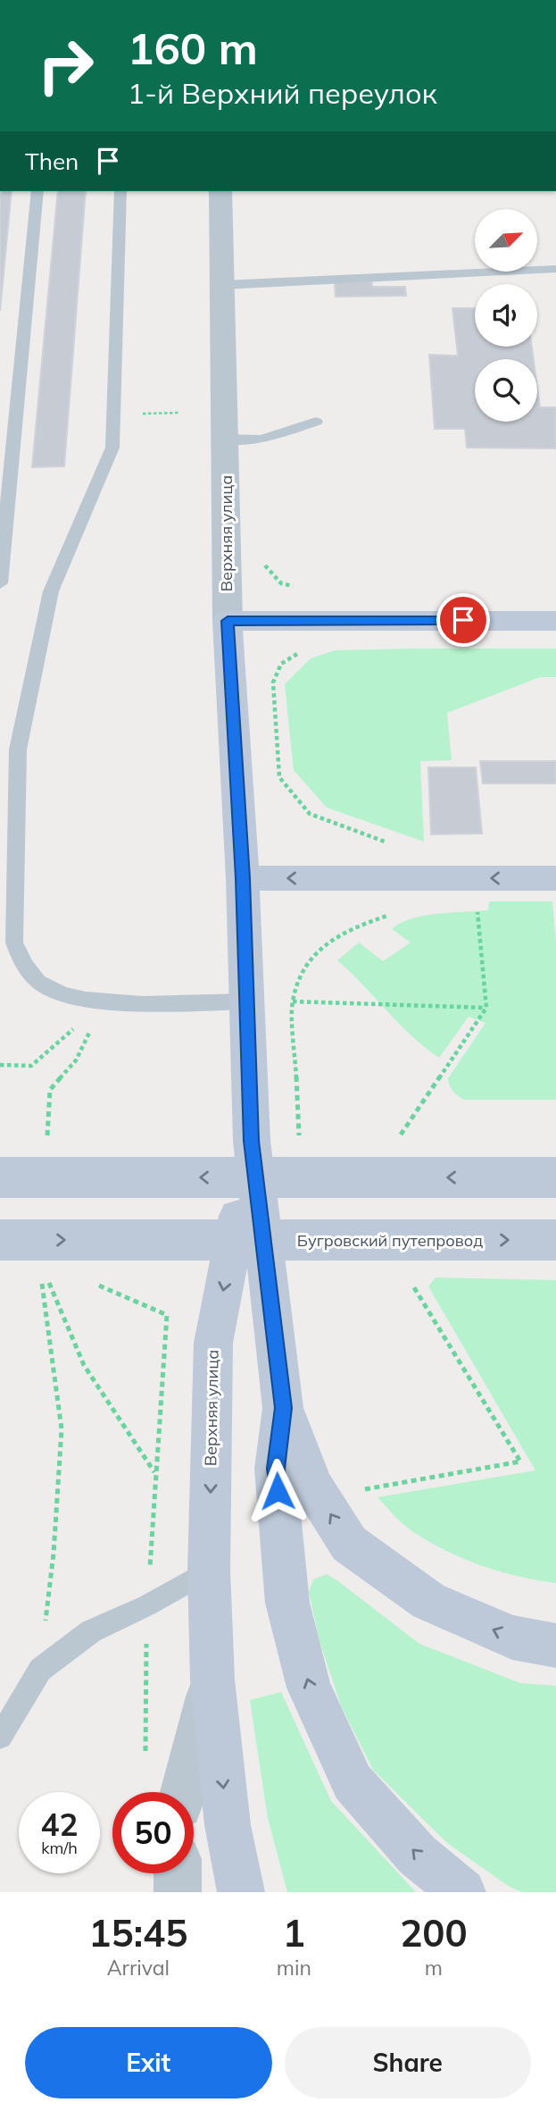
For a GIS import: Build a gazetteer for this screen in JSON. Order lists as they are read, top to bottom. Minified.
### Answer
{"streets":{"main road":["Верхняя улица","Бугровский путепровод"]},"north":"top right","page":{"turn":["160 m","1-й Верхний переулок"],"then":"Then","speed":"42 km/h","limit":"50","eta":["15:45","Arrival","1","min","200","m"],"buttons":["Exit","Share"]}}
